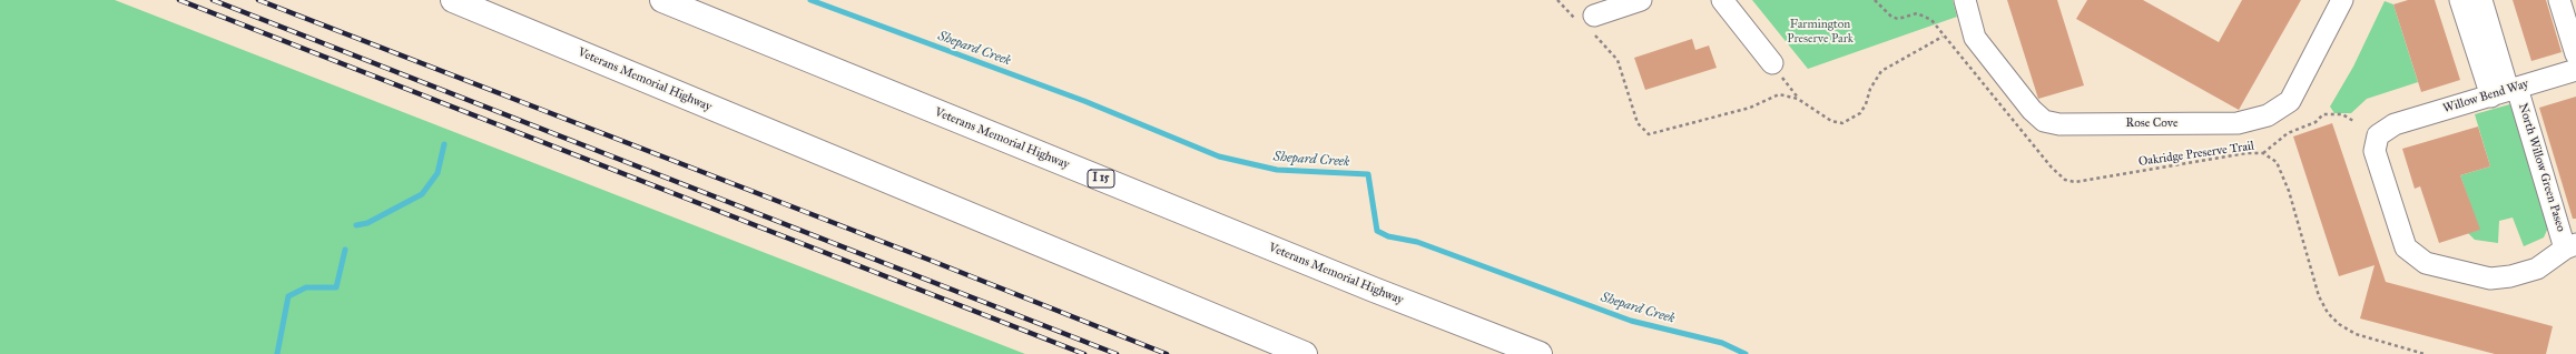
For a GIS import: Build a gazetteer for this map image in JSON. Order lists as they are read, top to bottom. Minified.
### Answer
{"streets":{"highway":["Veterans Memorial Highway","I 15"],"street":["Willow Bend Way","Rose Cove","North Willow Green Paseo"],"path":["Oakridge Preserve Trail"]},"crossings":[["Willow Bend Way","North Willow Green Paseo"]],"water":["Shepard Creek"],"parks":["Farmington Preserve Park"]}
